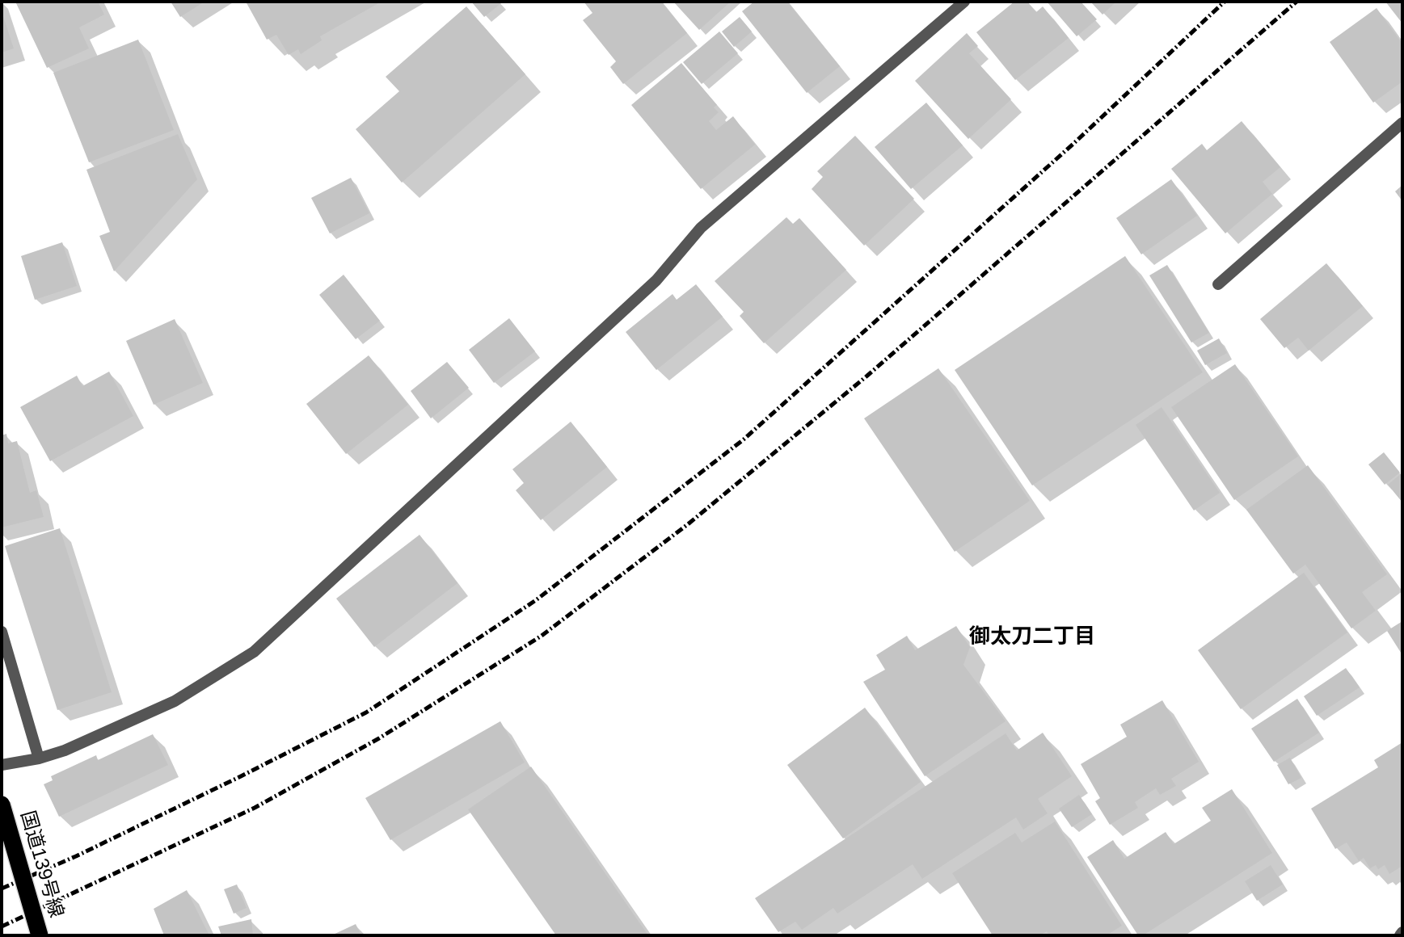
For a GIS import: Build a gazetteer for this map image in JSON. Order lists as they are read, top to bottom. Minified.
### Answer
{"streets":{"highway":["国道139号線"]},"districts":["御太刀二丁目"]}
